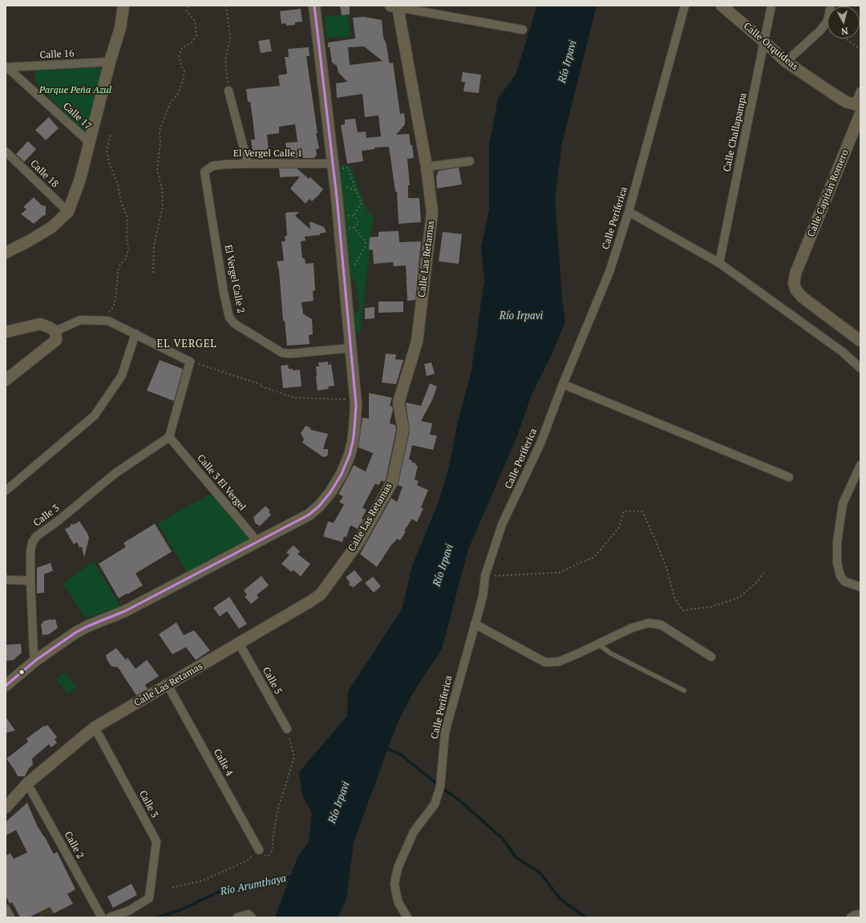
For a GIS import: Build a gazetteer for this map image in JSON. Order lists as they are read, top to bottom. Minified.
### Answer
{"streets":{"street":["Calle Orquídeas","Calle 16","Calle 17","Calle Challapampa","El Vergel Calle 1","Calle 18","Calle Capitán Romero","Calle Periferica","Calle Las Retamas","El Vergel Calle 2","Calle 3 El Vergel","Calle 3","Calle 5","Calle 4","Calle 2"]},"crossings":[["Calle Orquídeas","Calle Challapampa"],["Calle Orquídeas","Calle Capitán Romero"],["Calle 16","Calle 17"],["El Vergel Calle 1","El Vergel Calle 2"],["Calle Las Retamas","Calle 3"],["Calle Las Retamas","Calle 5"],["Calle Las Retamas","Calle 4"],["Calle Las Retamas","Calle 2"],["Calle 3 El Vergel","Calle 3"]],"districts":["EL VERGEL"],"water":["Río Irpavi","Río Arumthaya"],"parks":["Parque Peña Azul"],"north":"bottom"}
